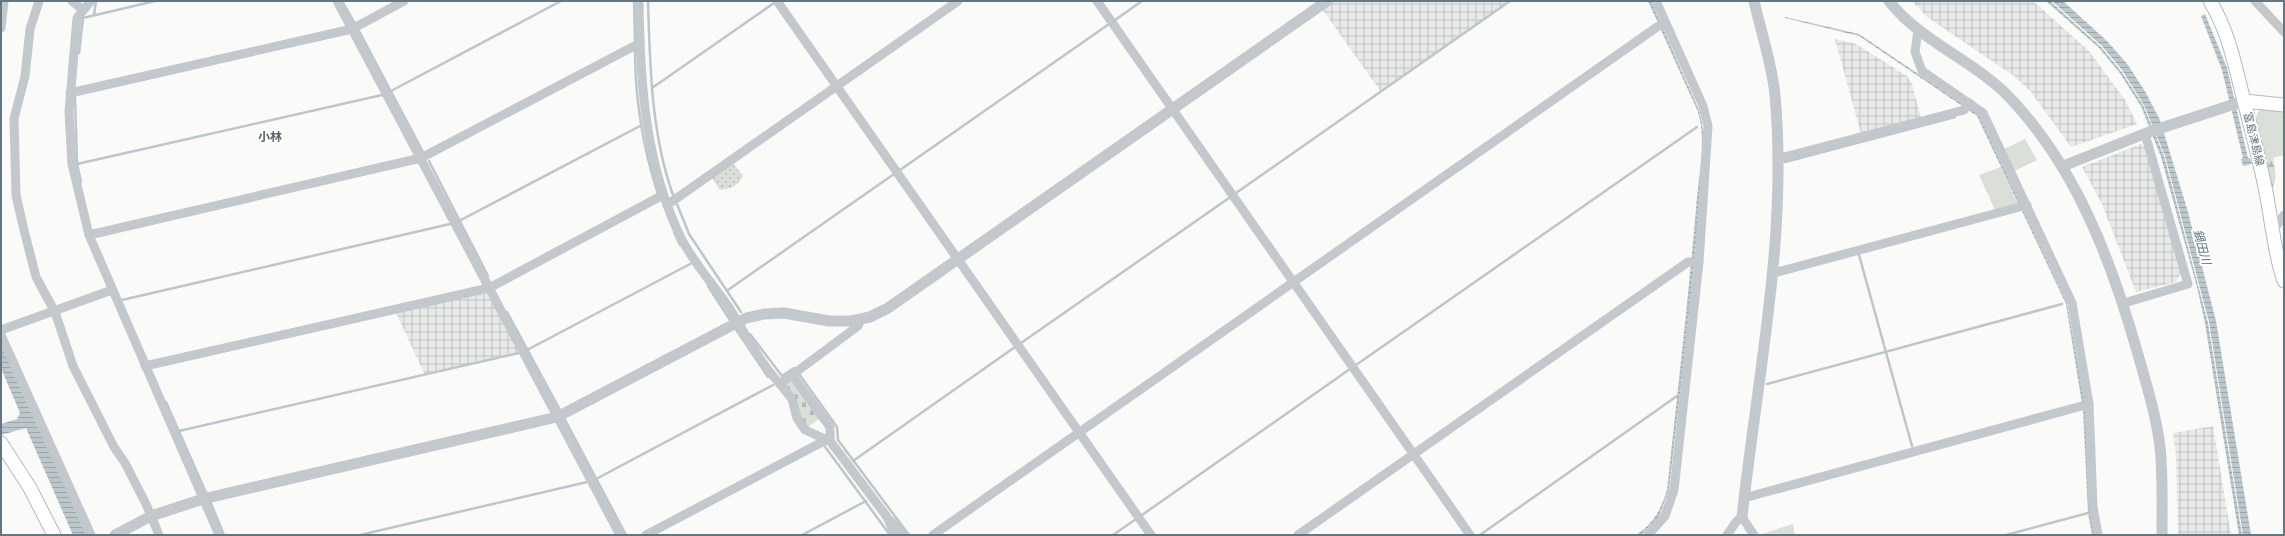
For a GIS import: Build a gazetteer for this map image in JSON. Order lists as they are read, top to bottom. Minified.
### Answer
{"streets":{"main road":["富島津島線"]},"districts":["小林"],"water":["鍋田川"]}
